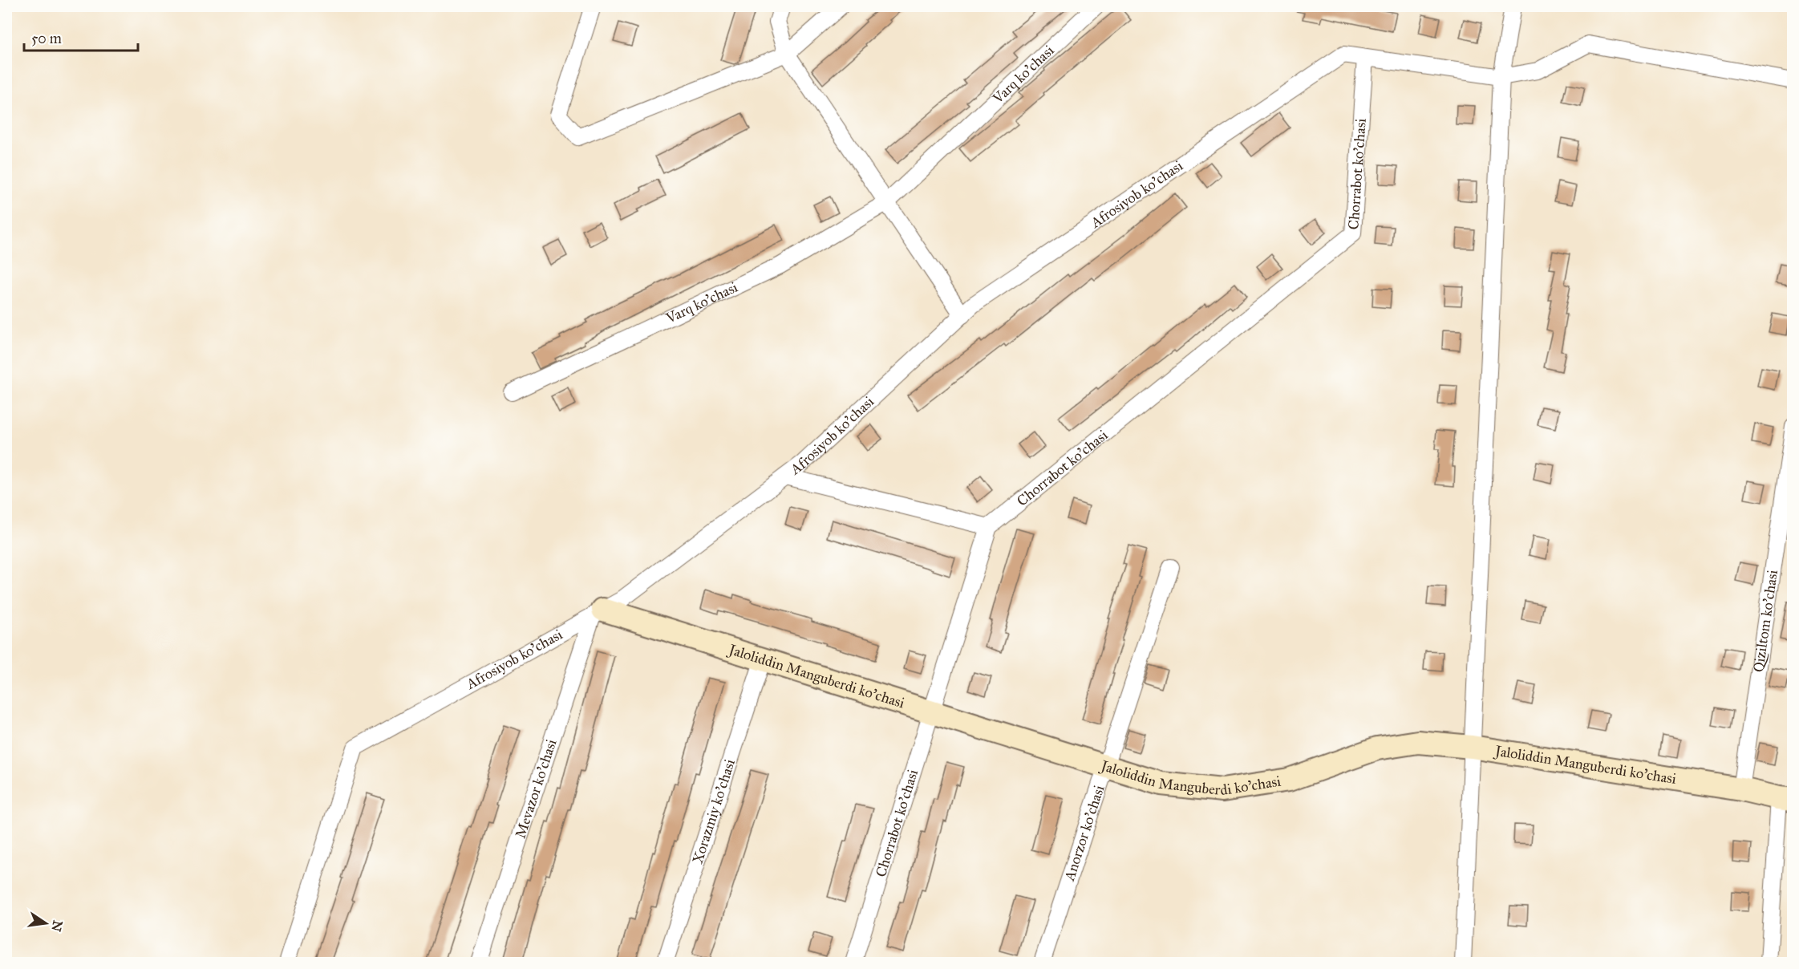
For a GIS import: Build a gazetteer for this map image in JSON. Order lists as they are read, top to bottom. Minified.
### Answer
{"streets":{"street":["Varq ko'chasi","Chorrabot ko'chasi","Afrosiyob ko'chasi","Qiziltom ko'chasi","Jaloliddin Manguberdi ko'chasi","Mevazor ko'chasi","Xorazmiy ko'chasi","Anorzor ko'chasi"]},"crossings":[["Chorrabot ko'chasi","Afrosiyob ko'chasi"],["Chorrabot ko'chasi","Jaloliddin Manguberdi ko'chasi"],["Afrosiyob ko'chasi","Jaloliddin Manguberdi ko'chasi"],["Afrosiyob ko'chasi","Mevazor ko'chasi"],["Qiziltom ko'chasi","Jaloliddin Manguberdi ko'chasi"],["Jaloliddin Manguberdi ko'chasi","Mevazor ko'chasi"],["Jaloliddin Manguberdi ko'chasi","Xorazmiy ko'chasi"],["Jaloliddin Manguberdi ko'chasi","Anorzor ko'chasi"]],"scale_bar":"50 m","north":"right"}
